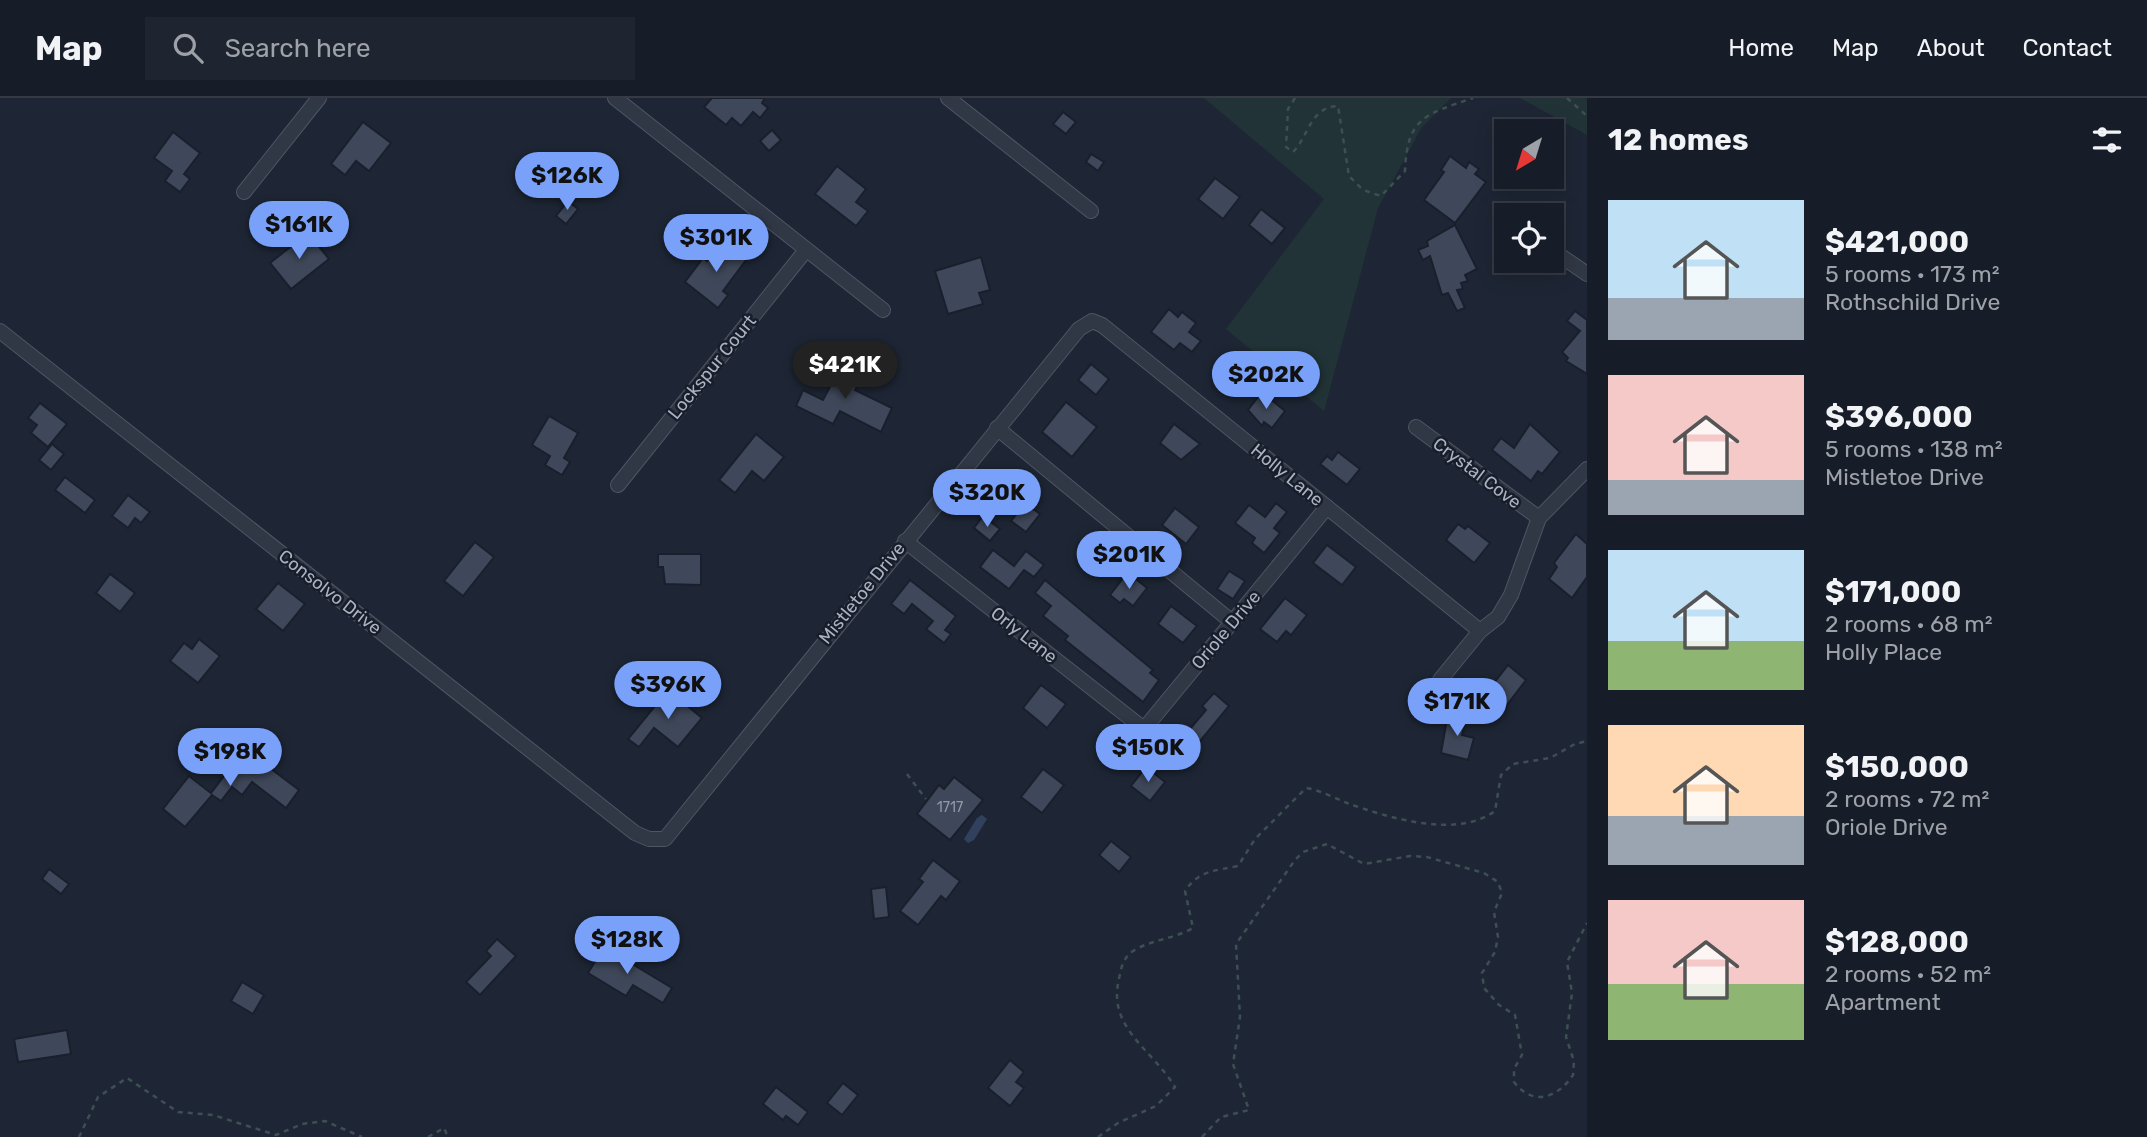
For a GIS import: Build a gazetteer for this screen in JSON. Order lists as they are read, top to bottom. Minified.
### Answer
{"streets":{"street":["Lockspur Court","Crystal Cove","Holly Lane","Consolvo Drive","Mistletoe Drive","Oriole Drive","Orly Lane"]},"crossings":[["Holly Lane","Mistletoe Drive"],["Holly Lane","Oriole Drive"],["Consolvo Drive","Mistletoe Drive"],["Mistletoe Drive","Orly Lane"],["Oriole Drive","Orly Lane"]],"house_numbers":["1717"],"north":"bottom left","page":{"header":"Map","search":"Search here","nav":["Home","Map","About","Contact"],"heading":"12 homes","price":["$126K","$161K","$301K","$421K","$202K","$320K","$201K","$396K","$171K","$150K","$198K","$128K"],"list":[{"name":"$421,000","note":"5 rooms · 173 m² · Rothschild Drive"},{"name":"$396,000","note":"5 rooms · 138 m² · Mistletoe Drive"},{"name":"$171,000","note":"2 rooms · 68 m² · Holly Place"},{"name":"$150,000","note":"2 rooms · 72 m² · Oriole Drive"},{"name":"$128,000","note":"2 rooms · 52 m² · Apartment"}]}}
